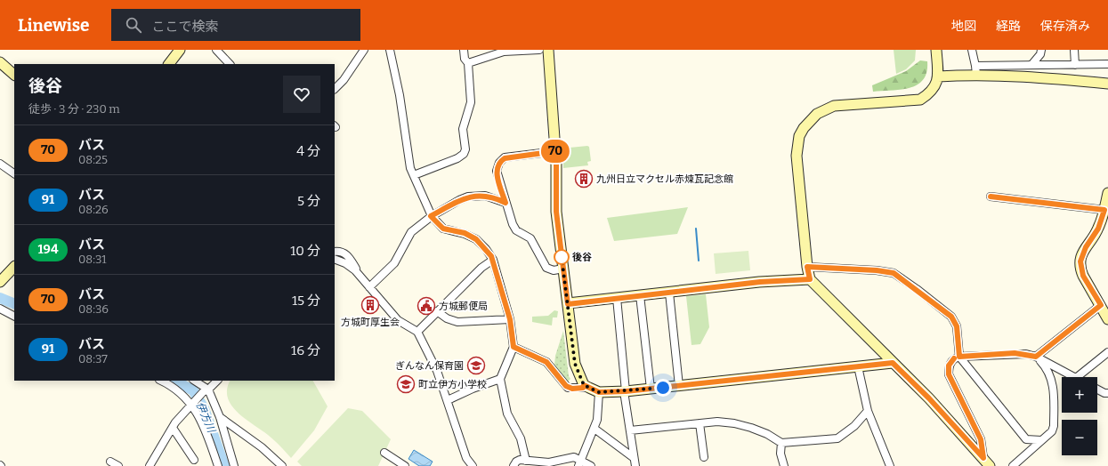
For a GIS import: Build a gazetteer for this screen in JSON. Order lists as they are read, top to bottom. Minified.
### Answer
{"water":["伊方川"],"places":{"building":["九州日立マクセル赤煉瓦記念館","方城町厚生会"],"other":["後谷"],"public building":["方城郵便局"],"school or university":["ぎんなん保育園","町立伊方小学校"]},"lines":["bus line 70"],"page":{"header":"Linewise","search":"ここで検索","nav":["地図","経路","保存済み"],"on_map":"70","heading":["後谷","徒歩 · 3 分 · 230 m"],"list":[{"mark":"70","name":"バス","note":"08:25","value":"4 分"},{"mark":"91","name":"バス","note":"08:26","value":"5 分"},{"mark":"194","name":"バス","note":"08:31","value":"10 分"},{"mark":"70","name":"バス","note":"08:36","value":"15 分"},{"mark":"91","name":"バス","note":"08:37","value":"16 分"}],"map_buttons":["+","−"]}}
